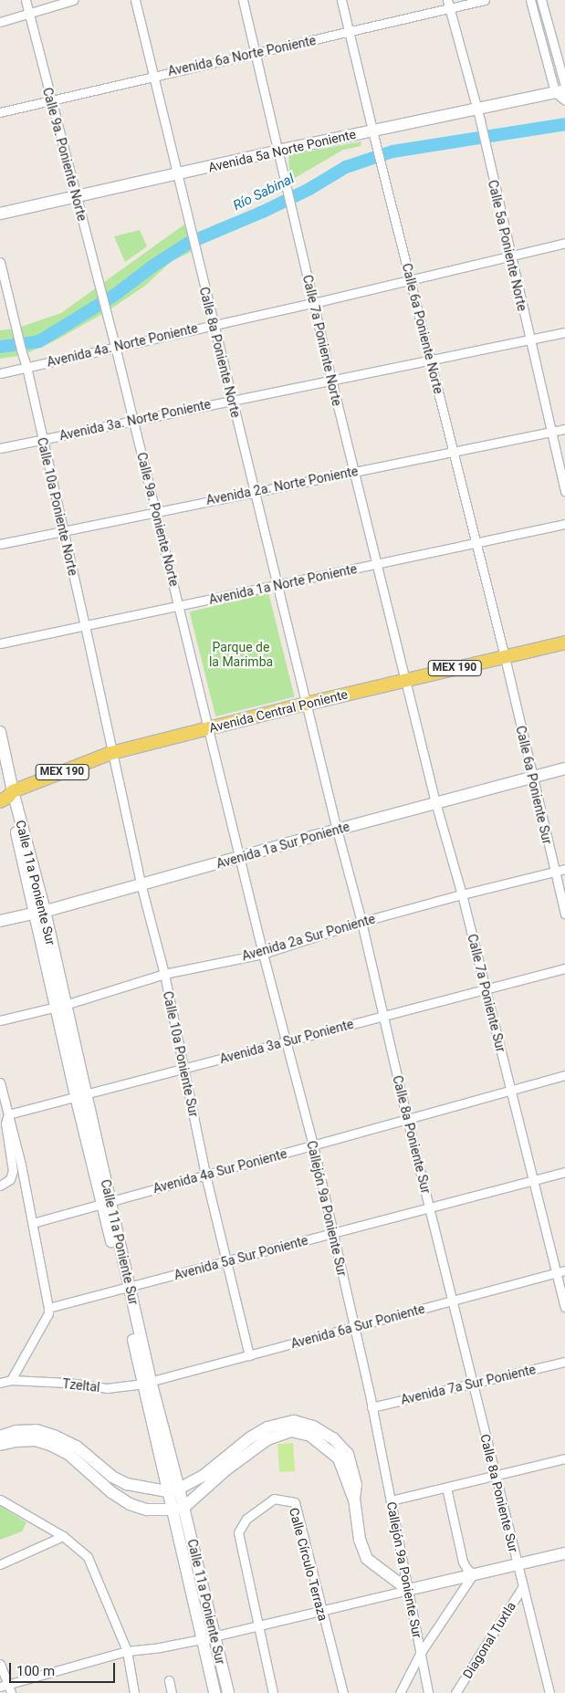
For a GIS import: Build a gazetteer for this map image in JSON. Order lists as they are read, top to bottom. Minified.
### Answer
{"streets":{"main road":["Avenida 5a Norte Poniente","MEX 190","Avenida Central Poniente","Avenida 1a Sur Poniente","Calle 11a Poniente Sur"],"street":["Avenida 6a Norte Poniente","Calle 9a. Poniente Norte","Calle 5a Poniente Norte","Calle 6a Poniente Norte","Calle 7a Poniente Norte","Avenida 4a. Norte Poniente","Calle 8a Poniente Norte","Avenida 3a. Norte Poniente","Avenida 2a. Norte Poniente","Calle 10a Poniente Norte","Avenida 1a Norte Poniente","Calle 6a Poniente Sur","Avenida 2a Sur Poniente","Calle 7a Poniente Sur","Avenida 3a Sur Poniente","Calle 10a Poniente Sur","Calle 8a Poniente Sur","Avenida 4a Sur Poniente","Callejón 9a Poniente Sur","Avenida 5a Sur Poniente","Avenida 6a Sur Poniente","Avenida 7a Sur Poniente","Tzeltal","Calle Círculo Terraza","Diagonal Tuxtla"]},"crossings":[["Avenida 6a Norte Poniente","Calle 9a. Poniente Norte"],["Avenida 6a Norte Poniente","Calle 5a Poniente Norte"],["Avenida 6a Norte Poniente","Calle 6a Poniente Norte"],["Avenida 6a Norte Poniente","Calle 7a Poniente Norte"],["Avenida 6a Norte Poniente","Calle 8a Poniente Norte"],["Avenida 5a Norte Poniente","Calle 9a. Poniente Norte"],["Avenida 5a Norte Poniente","Calle 5a Poniente Norte"],["Avenida 5a Norte Poniente","Calle 6a Poniente Norte"],["Avenida 5a Norte Poniente","Calle 7a Poniente Norte"],["Avenida 5a Norte Poniente","Calle 8a Poniente Norte"],["Calle 9a. Poniente Norte","Avenida 4a. Norte Poniente"],["Calle 9a. Poniente Norte","Avenida 3a. Norte Poniente"],["Calle 9a. Poniente Norte","Avenida 2a. Norte Poniente"],["Calle 9a. Poniente Norte","Avenida 1a Norte Poniente"],["Calle 9a. Poniente Norte","Avenida Central Poniente"],["Calle 9a. Poniente Norte","Callejón 9a Poniente Sur"],["Calle 5a Poniente Norte","Avenida 4a. Norte Poniente"],["Calle 5a Poniente Norte","Avenida 3a. Norte Poniente"],["Calle 5a Poniente Norte","Avenida 2a. Norte Poniente"],["Calle 6a Poniente Norte","Avenida 4a. Norte Poniente"],["Calle 6a Poniente Norte","Avenida 3a. Norte Poniente"],["Calle 6a Poniente Norte","Avenida 2a. Norte Poniente"],["Calle 6a Poniente Norte","Avenida 1a Norte Poniente"],["Calle 6a Poniente Norte","Avenida Central Poniente"],["Calle 6a Poniente Norte","Calle 6a Poniente Sur"],["Calle 7a Poniente Norte","Avenida 4a. Norte Poniente"],["Calle 7a Poniente Norte","Avenida 3a. Norte Poniente"],["Calle 7a Poniente Norte","Avenida 2a. Norte Poniente"],["Calle 7a Poniente Norte","Avenida 1a Norte Poniente"],["Calle 7a Poniente Norte","Avenida Central Poniente"],["Calle 7a Poniente Norte","Calle 7a Poniente Sur"],["Avenida 4a. Norte Poniente","Calle 8a Poniente Norte"],["Avenida 4a. Norte Poniente","Calle 10a Poniente Norte"],["Calle 8a Poniente Norte","Avenida 3a. Norte Poniente"],["Calle 8a Poniente Norte","Avenida 2a. Norte Poniente"],["Calle 8a Poniente Norte","Avenida 1a Norte Poniente"],["Calle 8a Poniente Norte","Avenida Central Poniente"],["Calle 8a Poniente Norte","Calle 8a Poniente Sur"],["Avenida 3a. Norte Poniente","Calle 10a Poniente Norte"],["Avenida 2a. Norte Poniente","Calle 10a Poniente Norte"],["Calle 10a Poniente Norte","Avenida 1a Norte Poniente"],["Calle 10a Poniente Norte","Avenida Central Poniente"],["Calle 10a Poniente Norte","Calle 10a Poniente Sur"],["Avenida Central Poniente","Calle 6a Poniente Sur"],["Avenida Central Poniente","Calle 11a Poniente Sur"],["Avenida Central Poniente","Calle 7a Poniente Sur"],["Avenida Central Poniente","Calle 10a Poniente Sur"],["Avenida Central Poniente","Calle 8a Poniente Sur"],["Avenida Central Poniente","Callejón 9a Poniente Sur"],["Calle 6a Poniente Sur","Avenida 1a Sur Poniente"],["Calle 6a Poniente Sur","Avenida 2a Sur Poniente"],["Avenida 1a Sur Poniente","Calle 11a Poniente Sur"],["Avenida 1a Sur Poniente","Calle 7a Poniente Sur"],["Avenida 1a Sur Poniente","Calle 10a Poniente Sur"],["Avenida 1a Sur Poniente","Calle 8a Poniente Sur"],["Avenida 1a Sur Poniente","Callejón 9a Poniente Sur"],["Calle 11a Poniente Sur","Avenida 2a Sur Poniente"],["Calle 11a Poniente Sur","Avenida 3a Sur Poniente"],["Calle 11a Poniente Sur","Avenida 4a Sur Poniente"],["Calle 11a Poniente Sur","Avenida 5a Sur Poniente"],["Calle 11a Poniente Sur","Avenida 6a Sur Poniente"],["Calle 11a Poniente Sur","Tzeltal"],["Avenida 2a Sur Poniente","Calle 7a Poniente Sur"],["Avenida 2a Sur Poniente","Calle 10a Poniente Sur"],["Avenida 2a Sur Poniente","Calle 8a Poniente Sur"],["Avenida 2a Sur Poniente","Callejón 9a Poniente Sur"],["Calle 7a Poniente Sur","Avenida 3a Sur Poniente"],["Calle 7a Poniente Sur","Avenida 4a Sur Poniente"],["Calle 7a Poniente Sur","Avenida 5a Sur Poniente"],["Calle 7a Poniente Sur","Avenida 6a Sur Poniente"],["Avenida 3a Sur Poniente","Calle 10a Poniente Sur"],["Avenida 3a Sur Poniente","Calle 8a Poniente Sur"],["Avenida 3a Sur Poniente","Callejón 9a Poniente Sur"],["Calle 10a Poniente Sur","Avenida 4a Sur Poniente"],["Calle 10a Poniente Sur","Avenida 5a Sur Poniente"],["Calle 10a Poniente Sur","Avenida 6a Sur Poniente"],["Calle 8a Poniente Sur","Avenida 4a Sur Poniente"],["Calle 8a Poniente Sur","Avenida 5a Sur Poniente"],["Calle 8a Poniente Sur","Avenida 6a Sur Poniente"],["Calle 8a Poniente Sur","Avenida 7a Sur Poniente"],["Calle 8a Poniente Sur","Diagonal Tuxtla"],["Avenida 4a Sur Poniente","Callejón 9a Poniente Sur"],["Callejón 9a Poniente Sur","Avenida 5a Sur Poniente"],["Callejón 9a Poniente Sur","Avenida 6a Sur Poniente"],["Callejón 9a Poniente Sur","Avenida 7a Sur Poniente"],["Avenida 6a Sur Poniente","Tzeltal"]],"water":["Río Sabinal"],"parks":["Parque de la Marimba"],"scale_bar":"100 m"}
